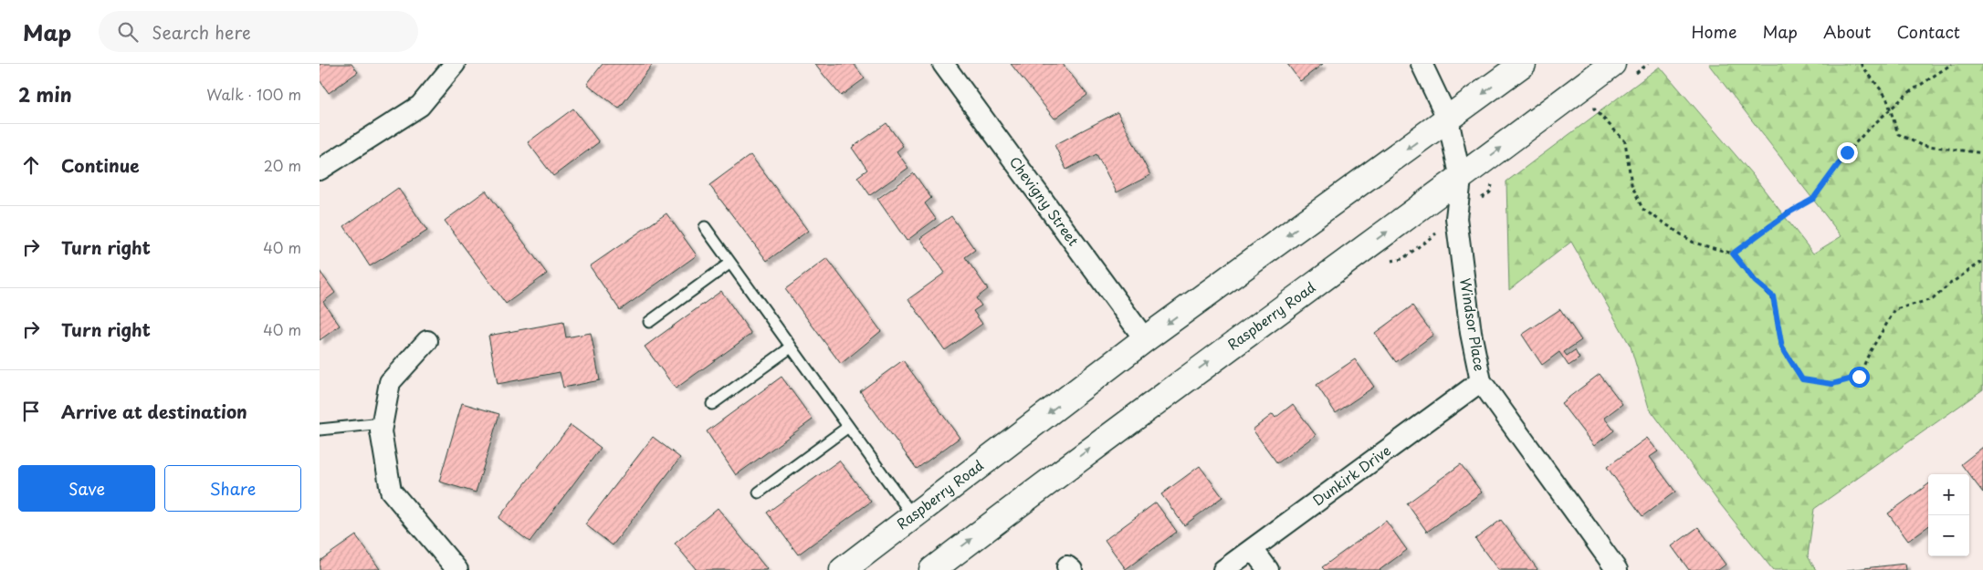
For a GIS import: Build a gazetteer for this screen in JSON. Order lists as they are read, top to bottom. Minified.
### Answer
{"streets":{"main road":["Raspberry Road"],"street":["Chevigny Street","Windsor Place","Dunkirk Drive"]},"crossings":[["Chevigny Street","Raspberry Road"],["Raspberry Road","Windsor Place"],["Windsor Place","Dunkirk Drive"]],"page":{"header":"Map","search":"Search here","nav":["Home","Map","About","Contact"],"heading":["2 min","Walk · 100 m"],"list":[["Continue","20 m"],["Turn right","40 m"],["Turn right","40 m"],"Arrive at destination"],"buttons":["Save","Share"],"map_buttons":["+","−"]}}
